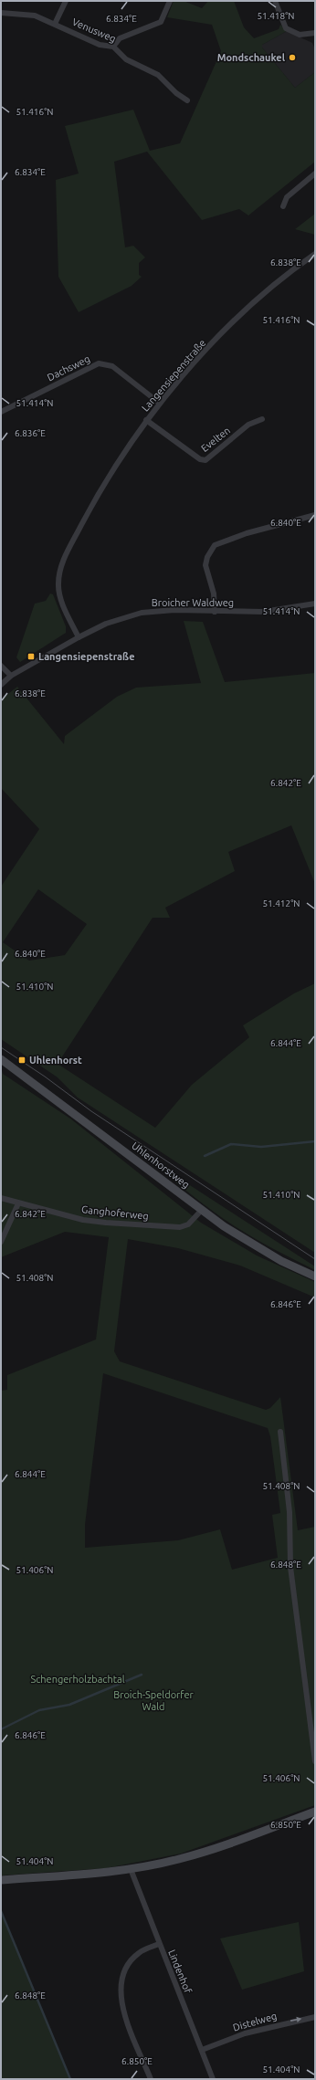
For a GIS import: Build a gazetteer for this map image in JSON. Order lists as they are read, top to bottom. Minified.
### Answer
{"streets":{"main road":["Uhlenhorstweg"],"street":["Venusweg","Dachsweg","Langensiepenstraße","Evelten","Broicher Waldweg","Ganghoferweg","Lindenhof","Distelweg"]},"crossings":[["Dachsweg","Langensiepenstraße"],["Langensiepenstraße","Evelten"],["Langensiepenstraße","Broicher Waldweg"],["Uhlenhorstweg","Ganghoferweg"],["Lindenhof","Distelweg"]],"one_way":["Distelweg"],"parks":["Schengerholzbachtal","Broich-Speldorfer Wald"],"places":{"other":["Mondschaukel"],"transit":["Langensiepenstraße","Uhlenhorst"]},"coordinates":["51.418°N","6.834°E","51.416°N","6.838°E","51.414°N","6.836°E","6.840°E","6.842°E","51.412°N","51.410°N","6.844°E","51.408°N","6.846°E","6.848°E","51.406°N","6.850°E","51.404°N"]}
